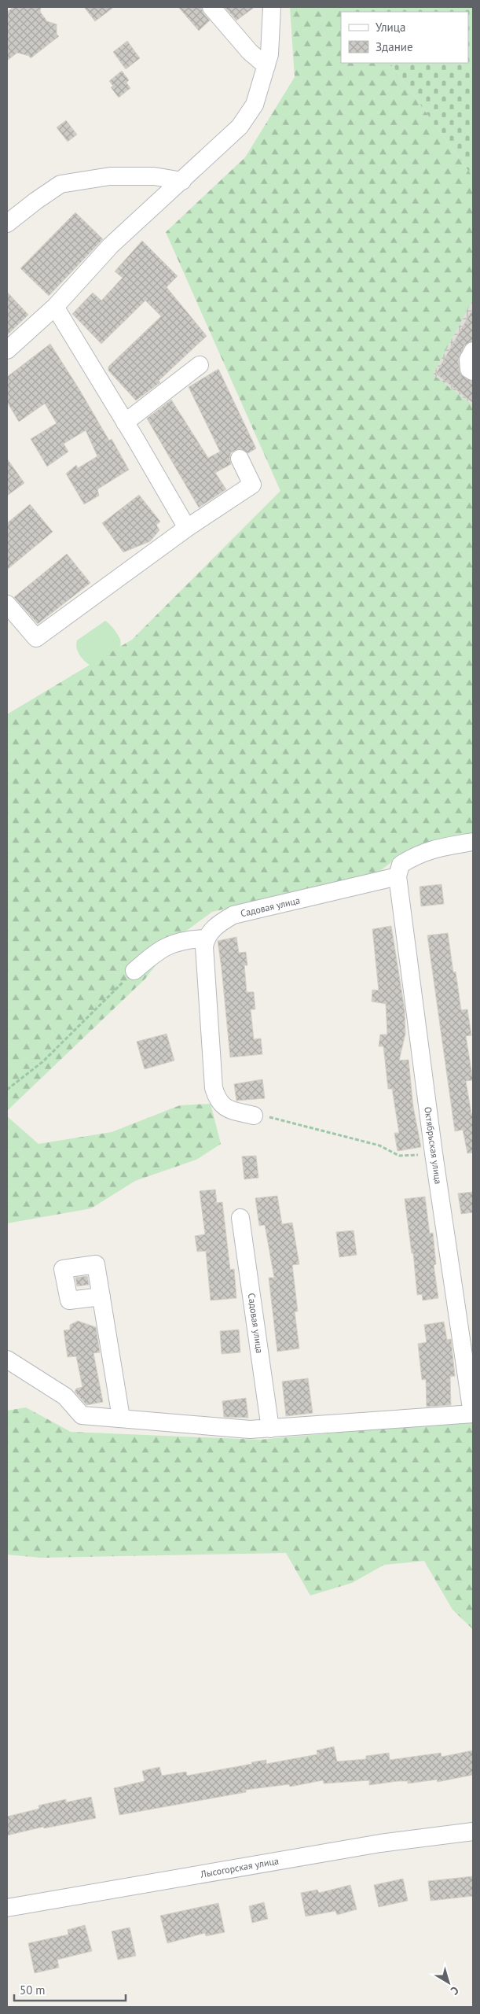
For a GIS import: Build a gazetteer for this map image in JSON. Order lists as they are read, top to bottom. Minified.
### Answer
{"streets":{"street":["Садовая улица","Октябрьская улица","Лысогорская улица"]},"crossings":[["Садовая улица","Октябрьская улица"]],"legend":["Улица","Здание"],"scale_bar":"50 m","north":"bottom right"}
